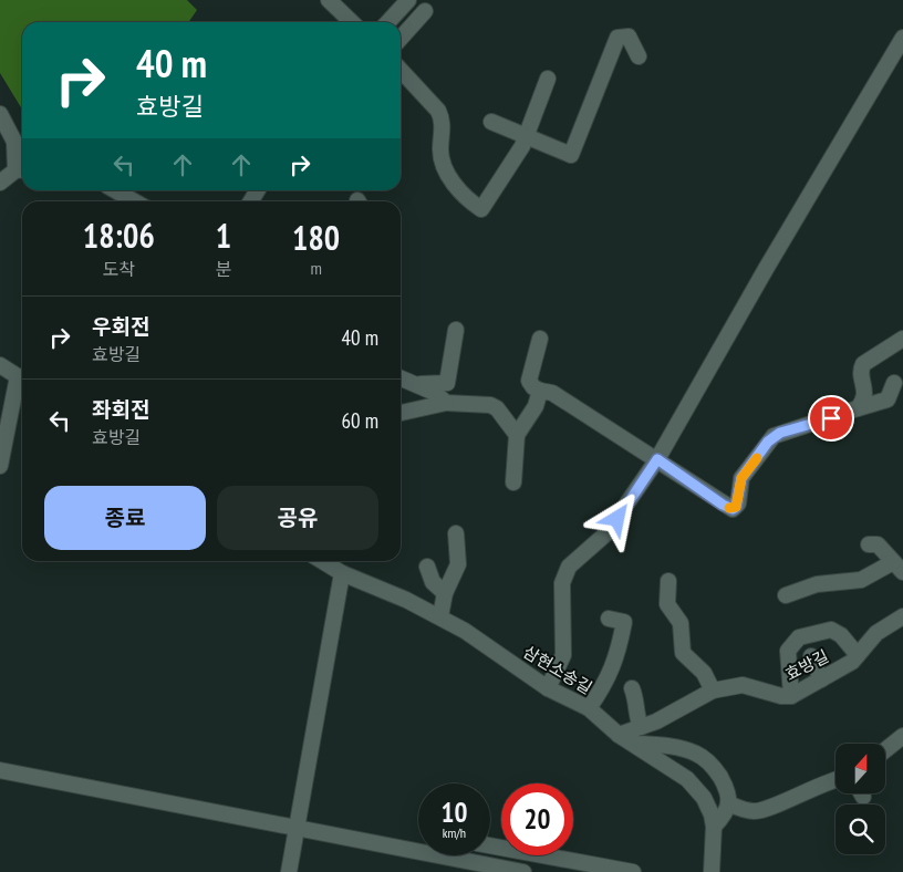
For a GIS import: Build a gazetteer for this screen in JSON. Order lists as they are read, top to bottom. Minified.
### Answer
{"streets":{"street":["효방길","삼현소송길"]},"crossings":[["효방길","삼현소송길"]],"north":"top","page":{"turn":["40 m","효방길"],"eta":["18:06","도착","1","분","180","m"],"list":[{"name":"우회전","note":"효방길","value":"40 m"},{"name":"좌회전","note":"효방길","value":"60 m"}],"buttons":["종료","공유"],"speed":"10 km/h","limit":"20"}}
